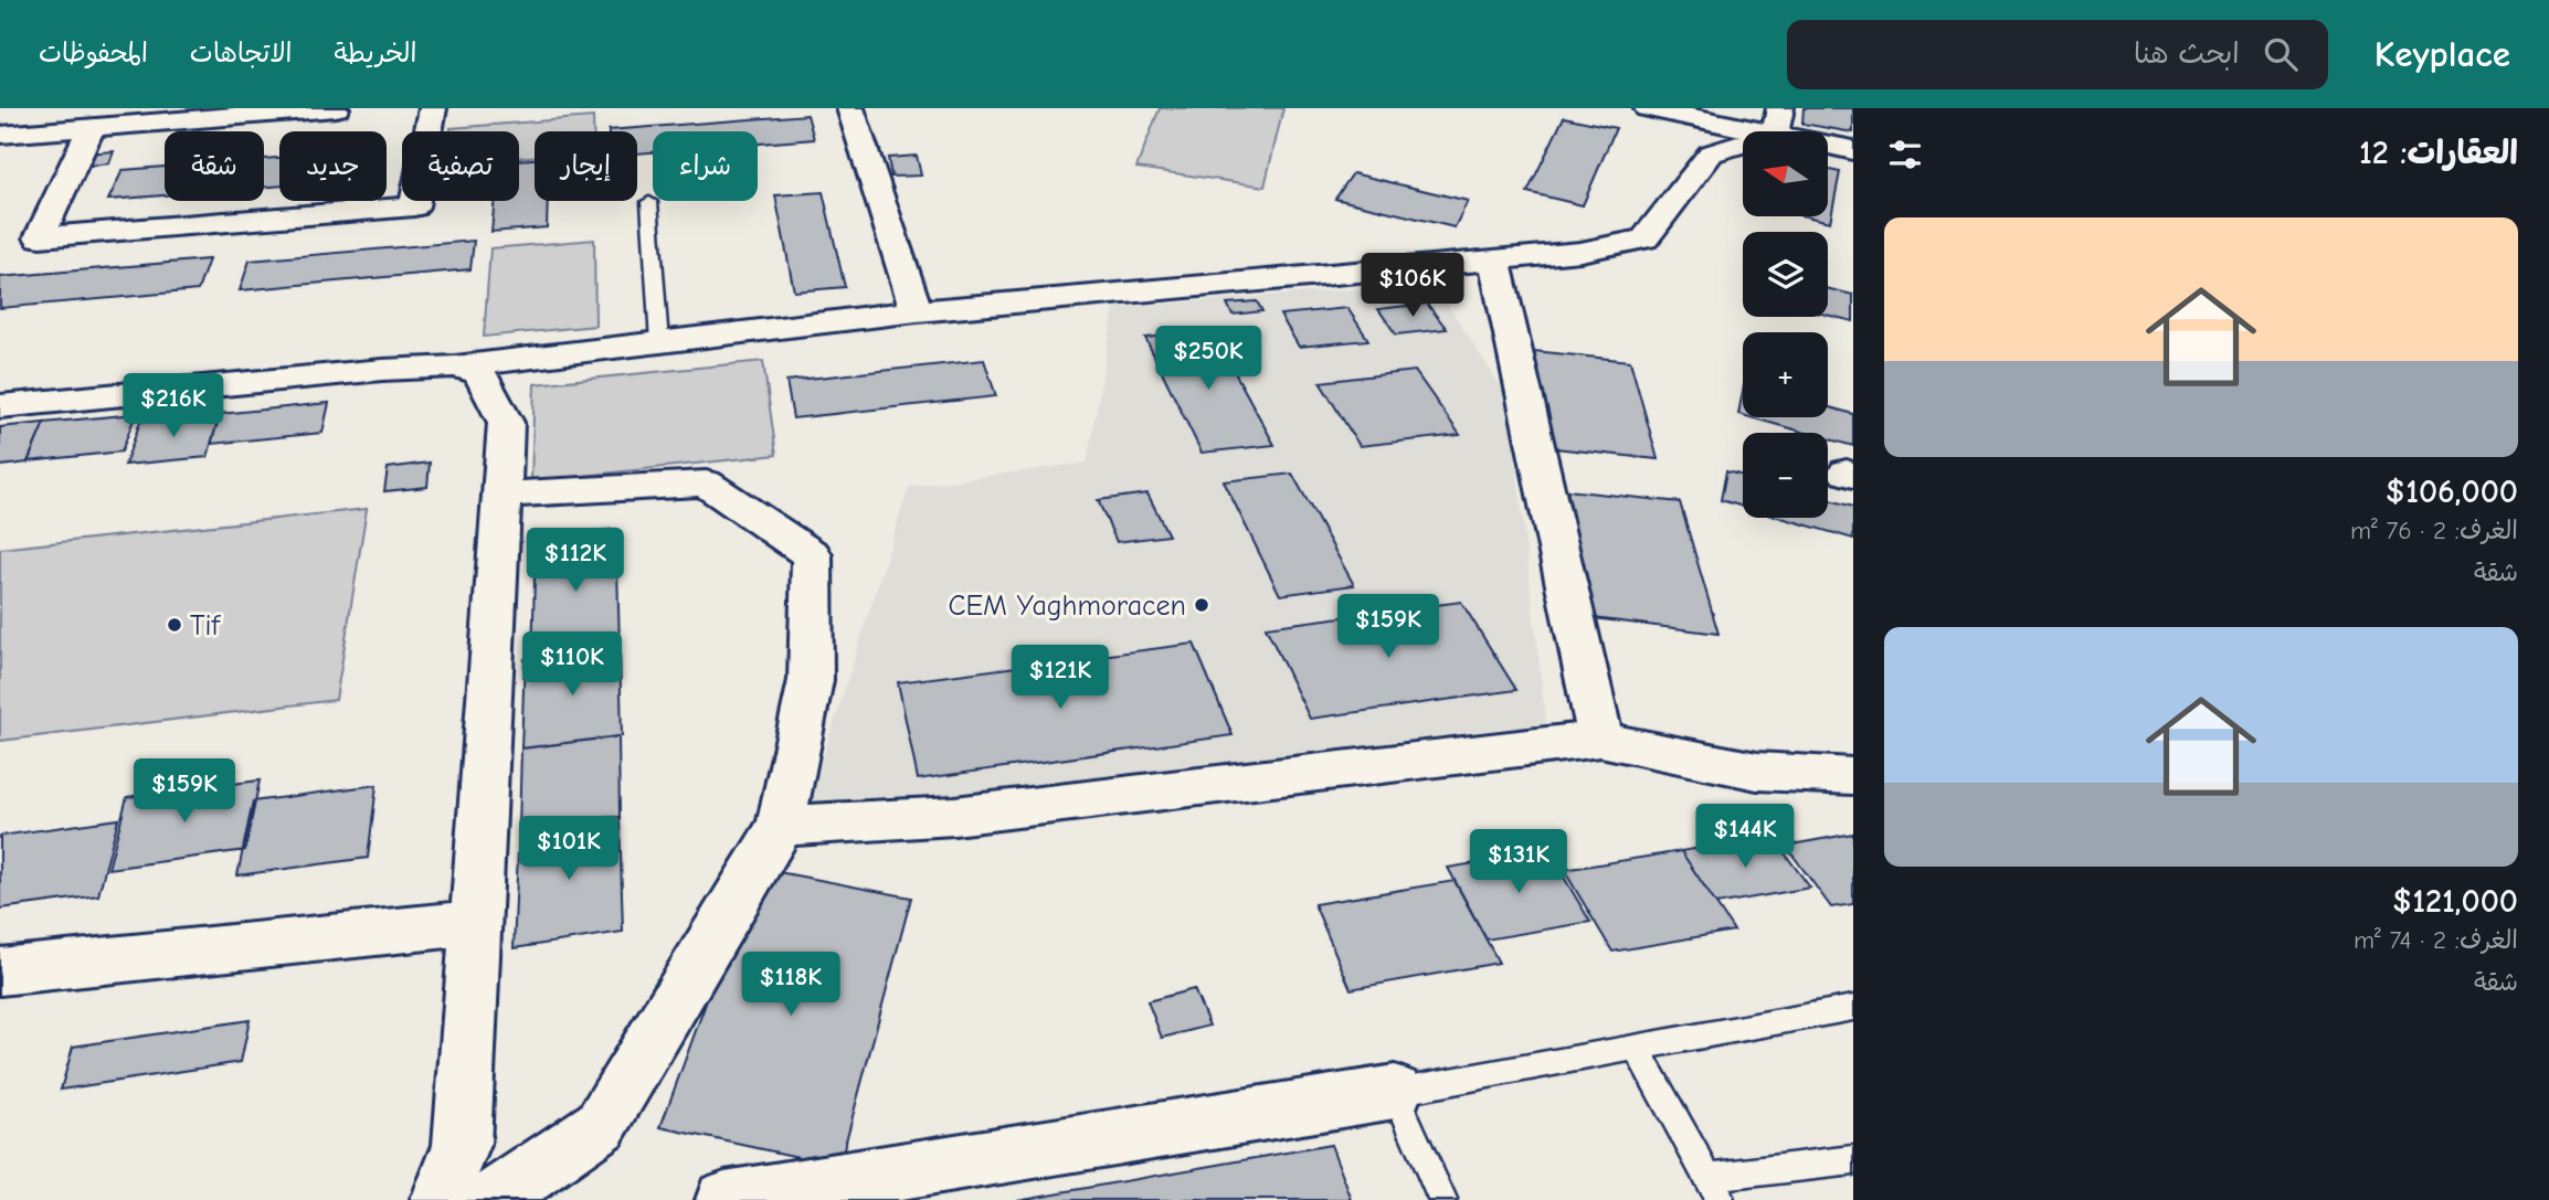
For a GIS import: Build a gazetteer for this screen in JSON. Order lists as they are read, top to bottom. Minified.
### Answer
{"places":["CEM Yaghmoracen","Tif"],"north":"left","page":{"header":"Keyplace","search":"ابحث هنا","nav":["الخريطة","الاتجاهات","المحفوظات"],"heading":"العقارات: 12","map_buttons":["+","−"],"chip":["شراء","إيجار","تصفية","جديد","شقة"],"list":[{"name":"$106,000","note":"الغرف: 2 · 76 m² · شقة"},{"name":"$121,000","note":"الغرف: 2 · 74 m² · شقة"}],"price":["$106K","$250K","$216K","$112K","$159K","$110K","$121K","$159K","$144K","$101K","$131K","$118K"]}}
